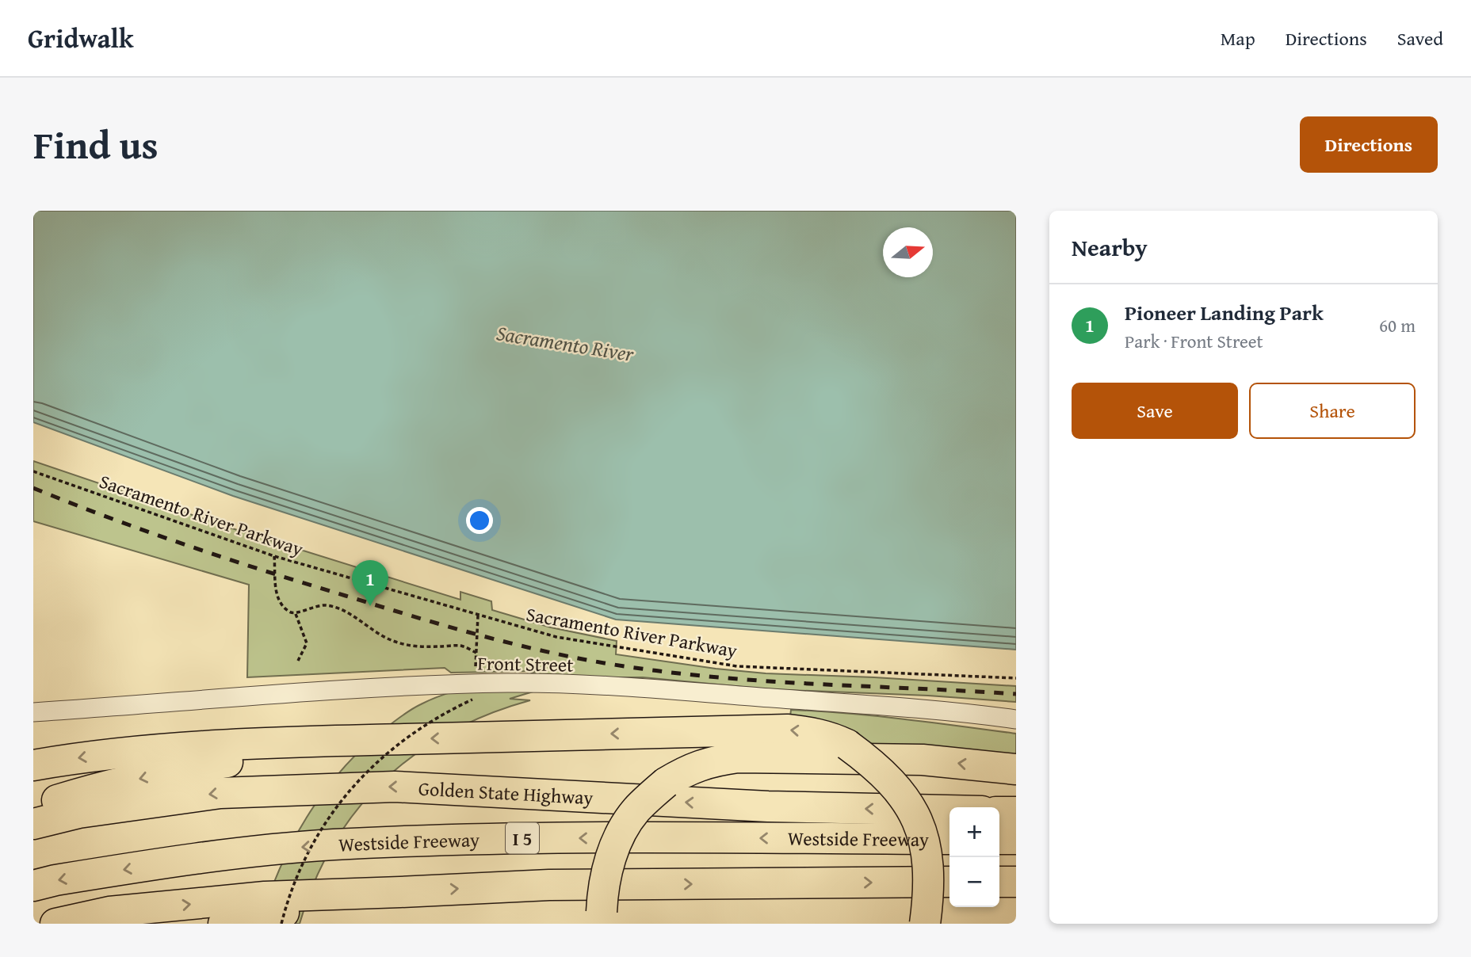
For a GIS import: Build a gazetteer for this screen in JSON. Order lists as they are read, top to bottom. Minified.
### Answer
{"streets":{"highway":["Golden State Highway","I 5","Westside Freeway"],"street":["Front Street"],"path":["Sacramento River Parkway"]},"water":["Sacramento River"],"north":"right","page":{"header":"Gridwalk","nav":["Map","Directions","Saved"],"title":"Find us","buttons":["Directions",["Save","Share"]],"heading":"Nearby","list":[{"mark":"1","name":"Pioneer Landing Park","note":"Park · Front Street","value":"60 m"}],"pins":"1","map_buttons":["+","−"]}}
